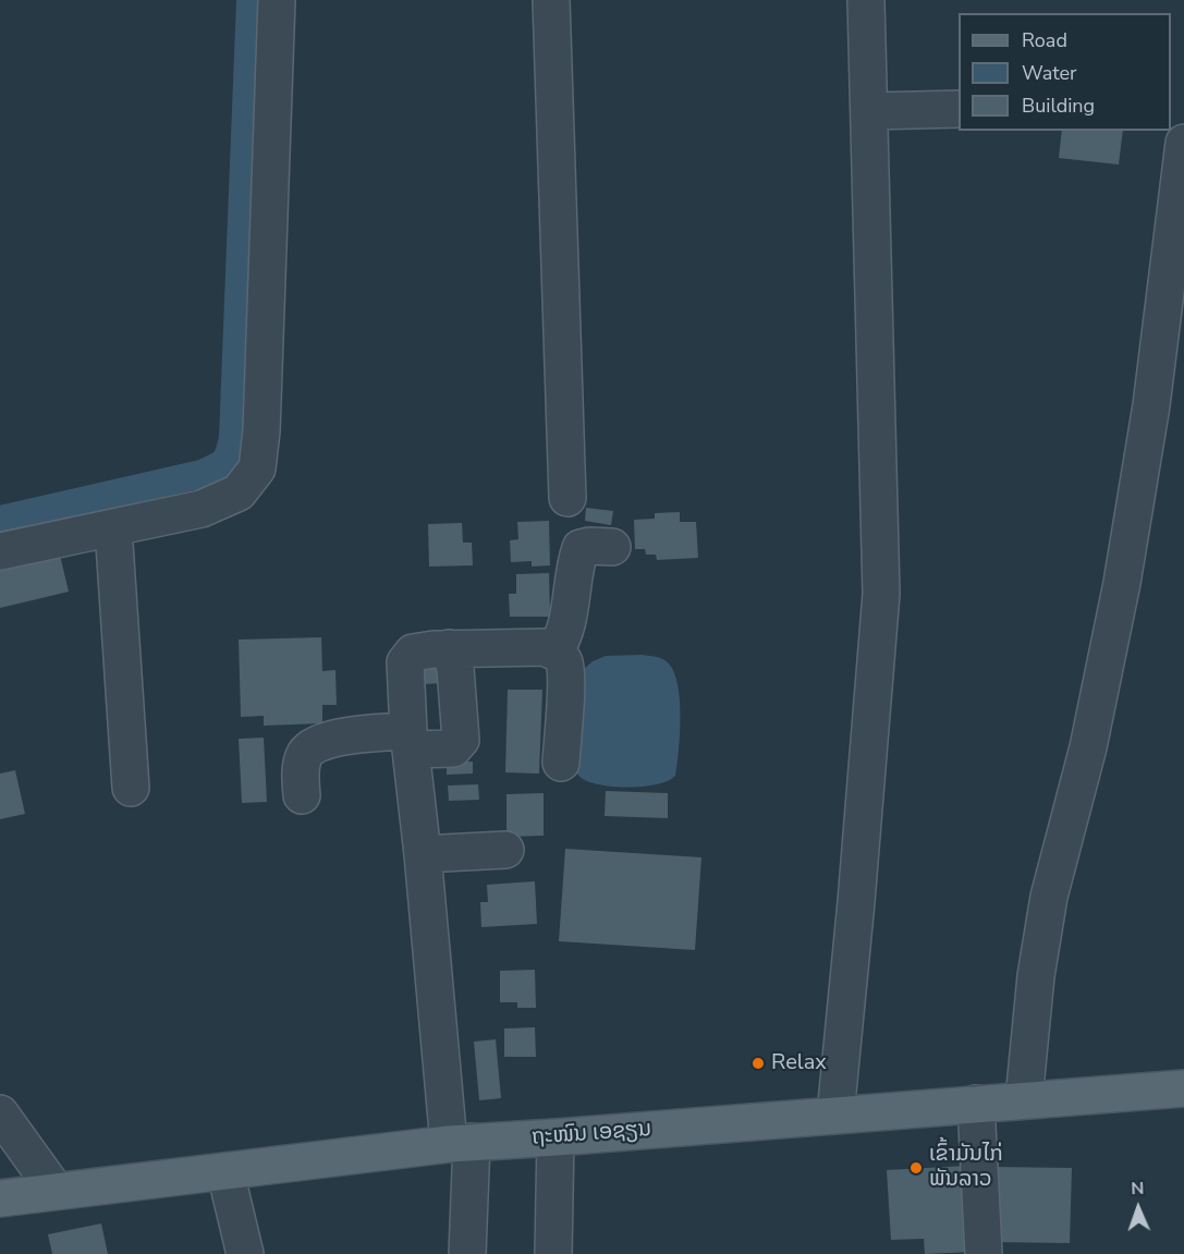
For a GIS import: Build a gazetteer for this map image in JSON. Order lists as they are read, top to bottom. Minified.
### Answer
{"streets":{"main road":["ຖະໜົນ ເອຊຽນ"]},"places":["Relax","ເຂົ້າມັນໄກ່ ພັນລາວ"],"legend":["Road","Water","Building"],"north":"top"}
